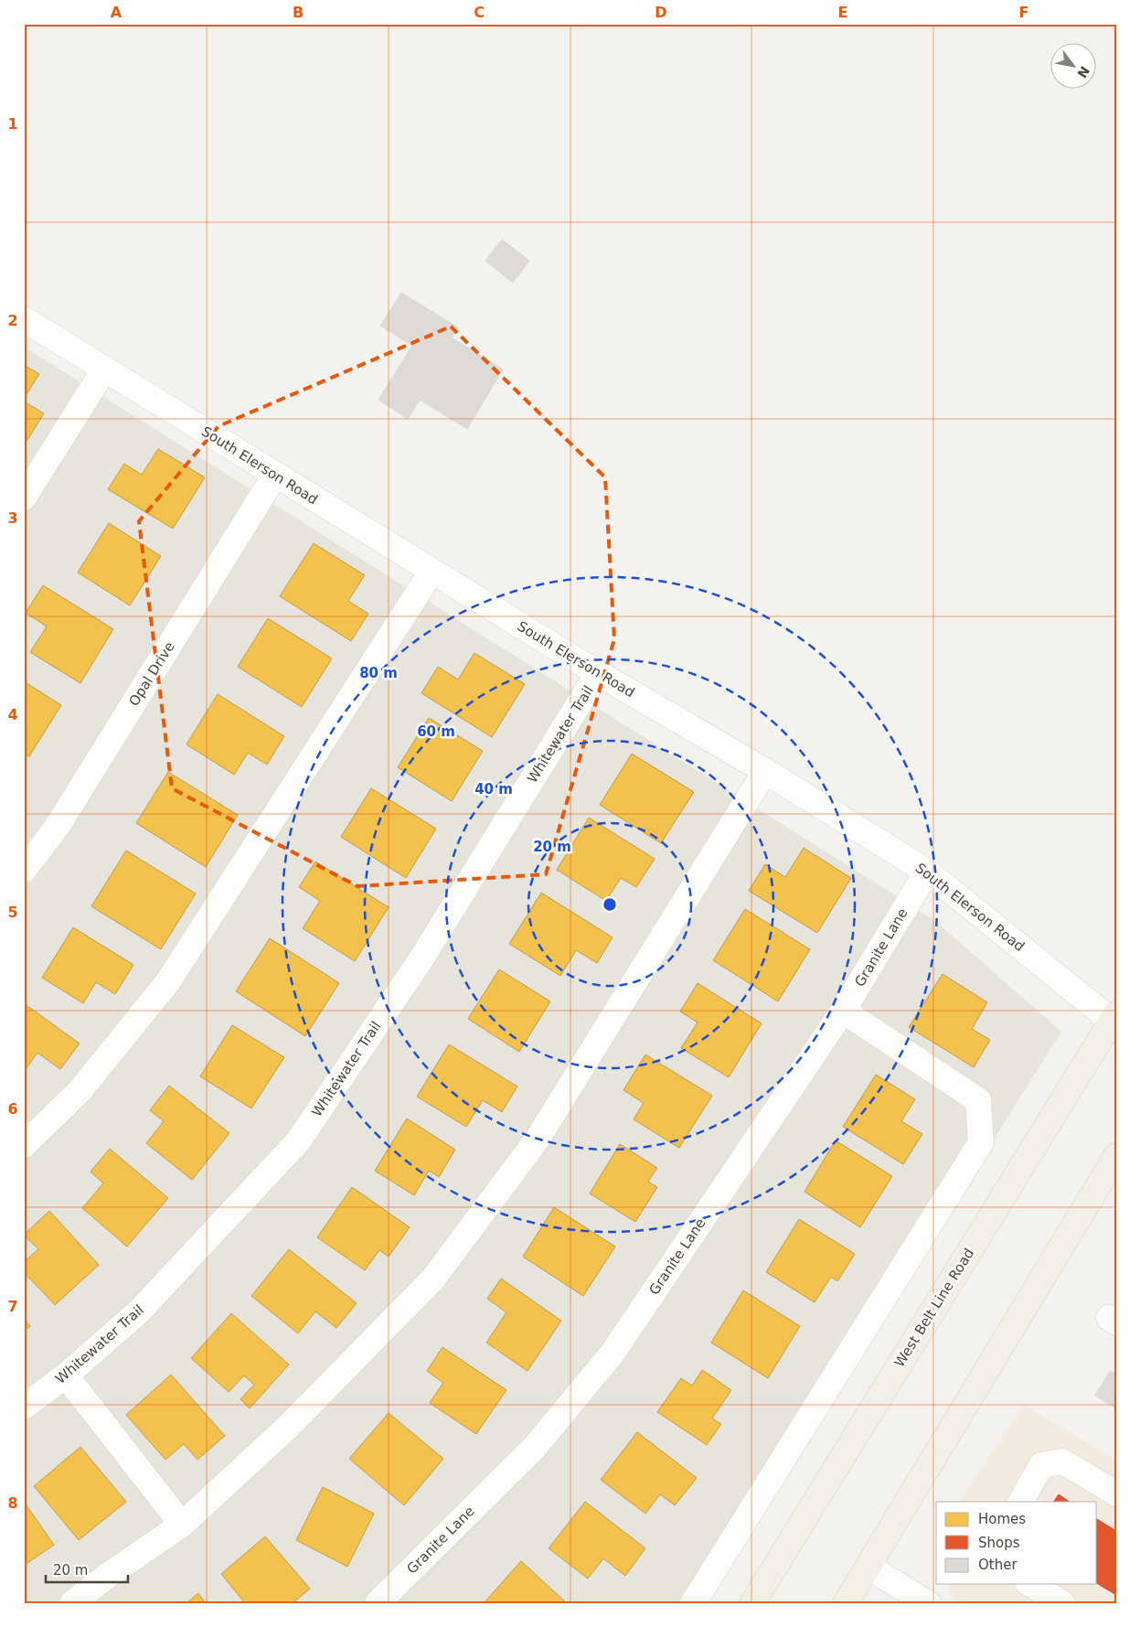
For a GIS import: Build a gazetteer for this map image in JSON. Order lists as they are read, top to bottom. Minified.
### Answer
{"streets":{"main road":["West Belt Line Road"],"street":["South Elerson Road","Opal Drive","Whitewater Trail","Granite Lane"]},"crossings":[["South Elerson Road","Opal Drive"],["South Elerson Road","Whitewater Trail"],["South Elerson Road","Granite Lane"],["South Elerson Road","West Belt Line Road"]],"legend":["Homes","Shops","Other"],"scale_bar":"20 m","north":"bottom right","grid":{"columns":["A","B","C","D","E","F"],"rows":["1","2","3","4","5","6","7","8"]},"rings":["80 m","60 m","40 m","20 m"]}
